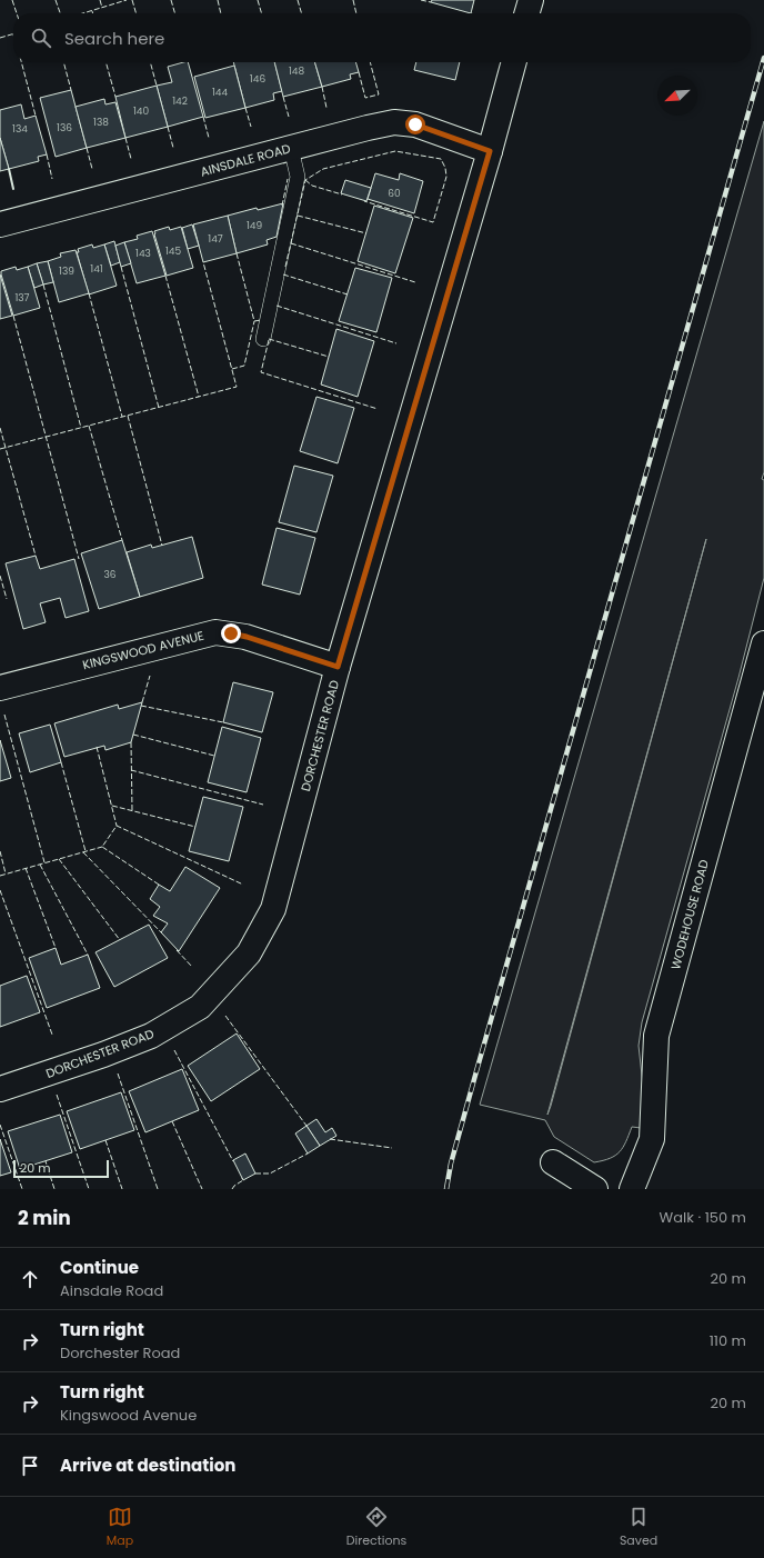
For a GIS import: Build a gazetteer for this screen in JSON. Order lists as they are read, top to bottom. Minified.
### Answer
{"streets":{"street":["AINSDALE ROAD","KINGSWOOD AVENUE","DORCHESTER ROAD","WODEHOUSE ROAD"]},"crossings":[["AINSDALE ROAD","DORCHESTER ROAD"],["KINGSWOOD AVENUE","DORCHESTER ROAD"]],"house_numbers":["148","146","144","142","140","138","136","134","60","149","147","145","143","141","139","137","36"],"scale_bar":"20 m","north":"bottom left","page":{"search":"Search here","scale":"20 m","heading":["2 min","Walk · 150 m"],"list":[["Continue","Ainsdale Road","20 m"],["Turn right","Dorchester Road","110 m"],["Turn right","Kingswood Avenue","20 m"],"Arrive at destination"],"nav":["Map","Directions","Saved"]}}
